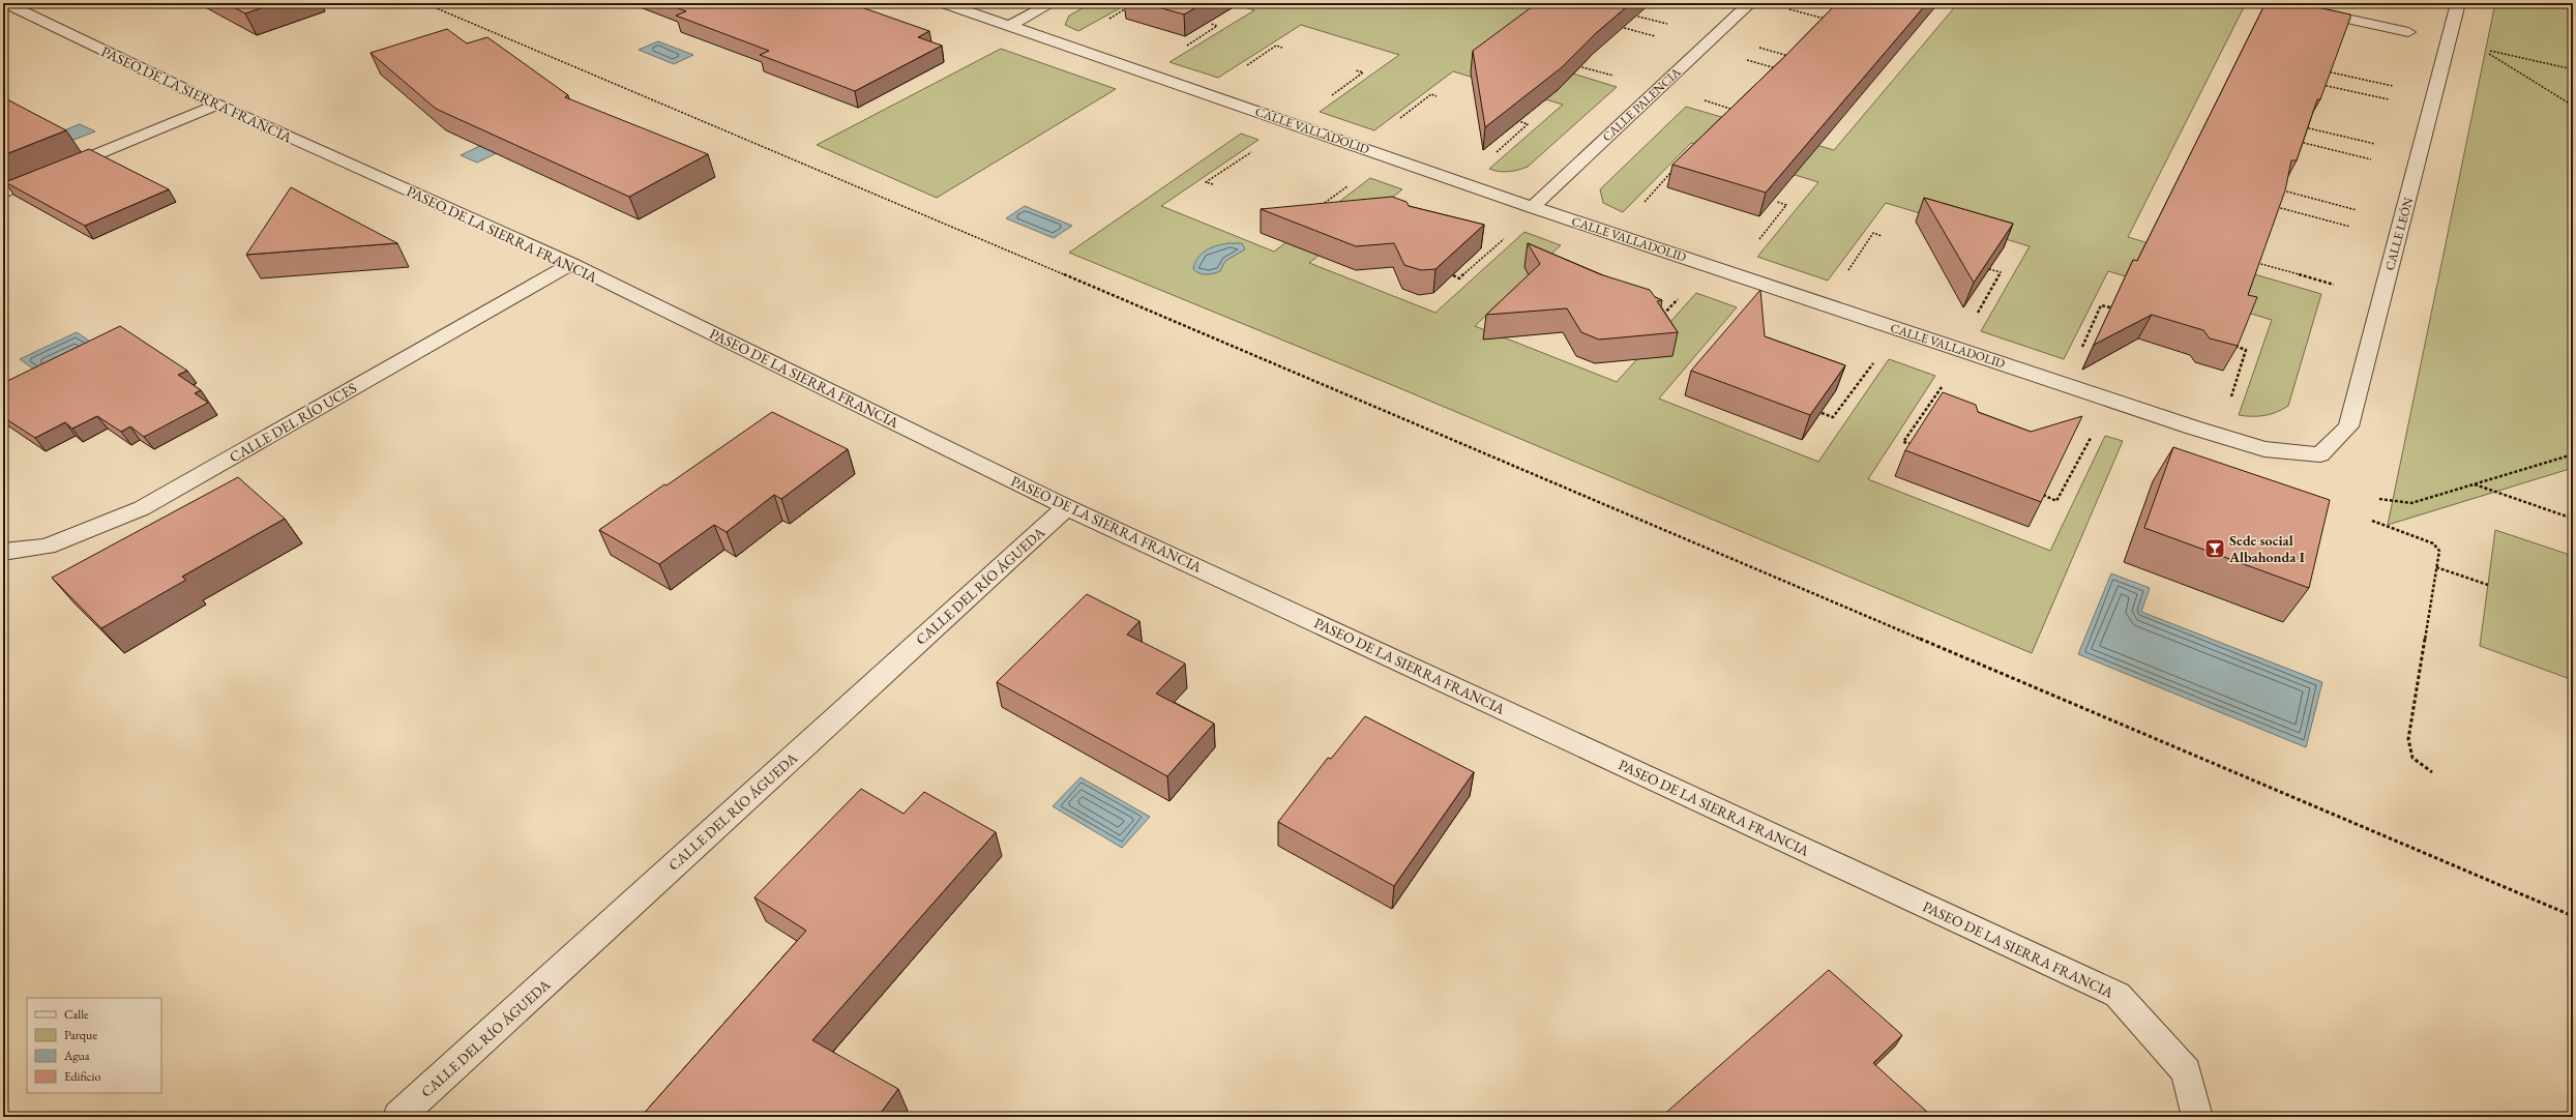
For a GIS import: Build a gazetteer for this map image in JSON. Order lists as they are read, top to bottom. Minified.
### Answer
{"streets":{"street":["PASEO DE LA SIERRA FRANCIA","CALLE PALENCIA","CALLE VALLADOLID","CALLE LEÓN","CALLE DEL RÍO UCES","CALLE DEL RÍO ÁGUEDA"]},"crossings":[["PASEO DE LA SIERRA FRANCIA","CALLE DEL RÍO UCES"],["PASEO DE LA SIERRA FRANCIA","CALLE DEL RÍO ÁGUEDA"],["CALLE PALENCIA","CALLE VALLADOLID"],["CALLE VALLADOLID","CALLE LEÓN"]],"places":{"bar":["Sede social Albahonda I"]},"legend":["Calle","Parque","Agua","Edificio"]}
